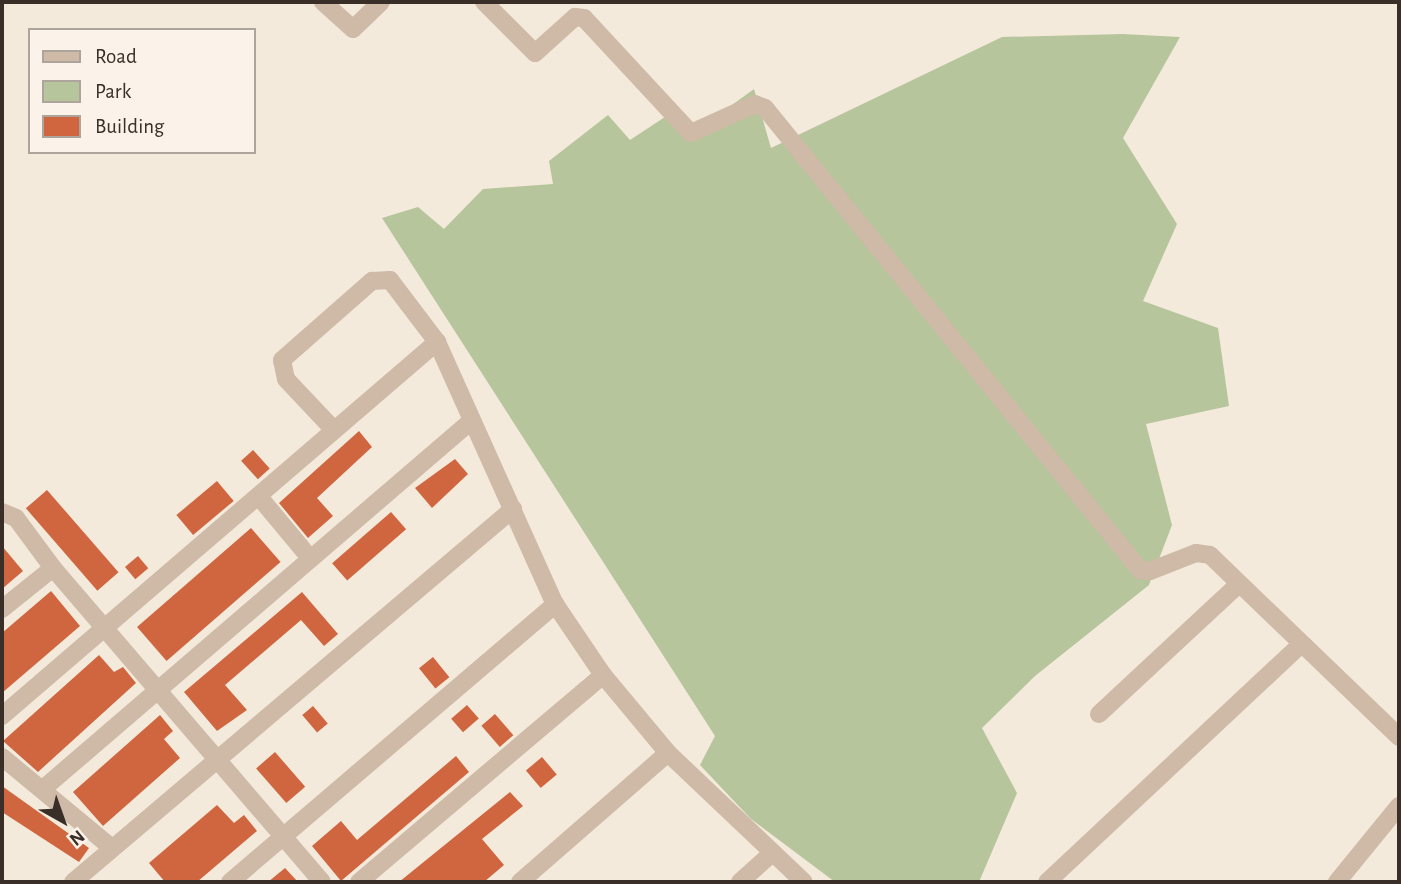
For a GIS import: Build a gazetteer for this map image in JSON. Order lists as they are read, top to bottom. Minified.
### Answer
{"legend":["Road","Park","Building"],"north":"bottom right"}
